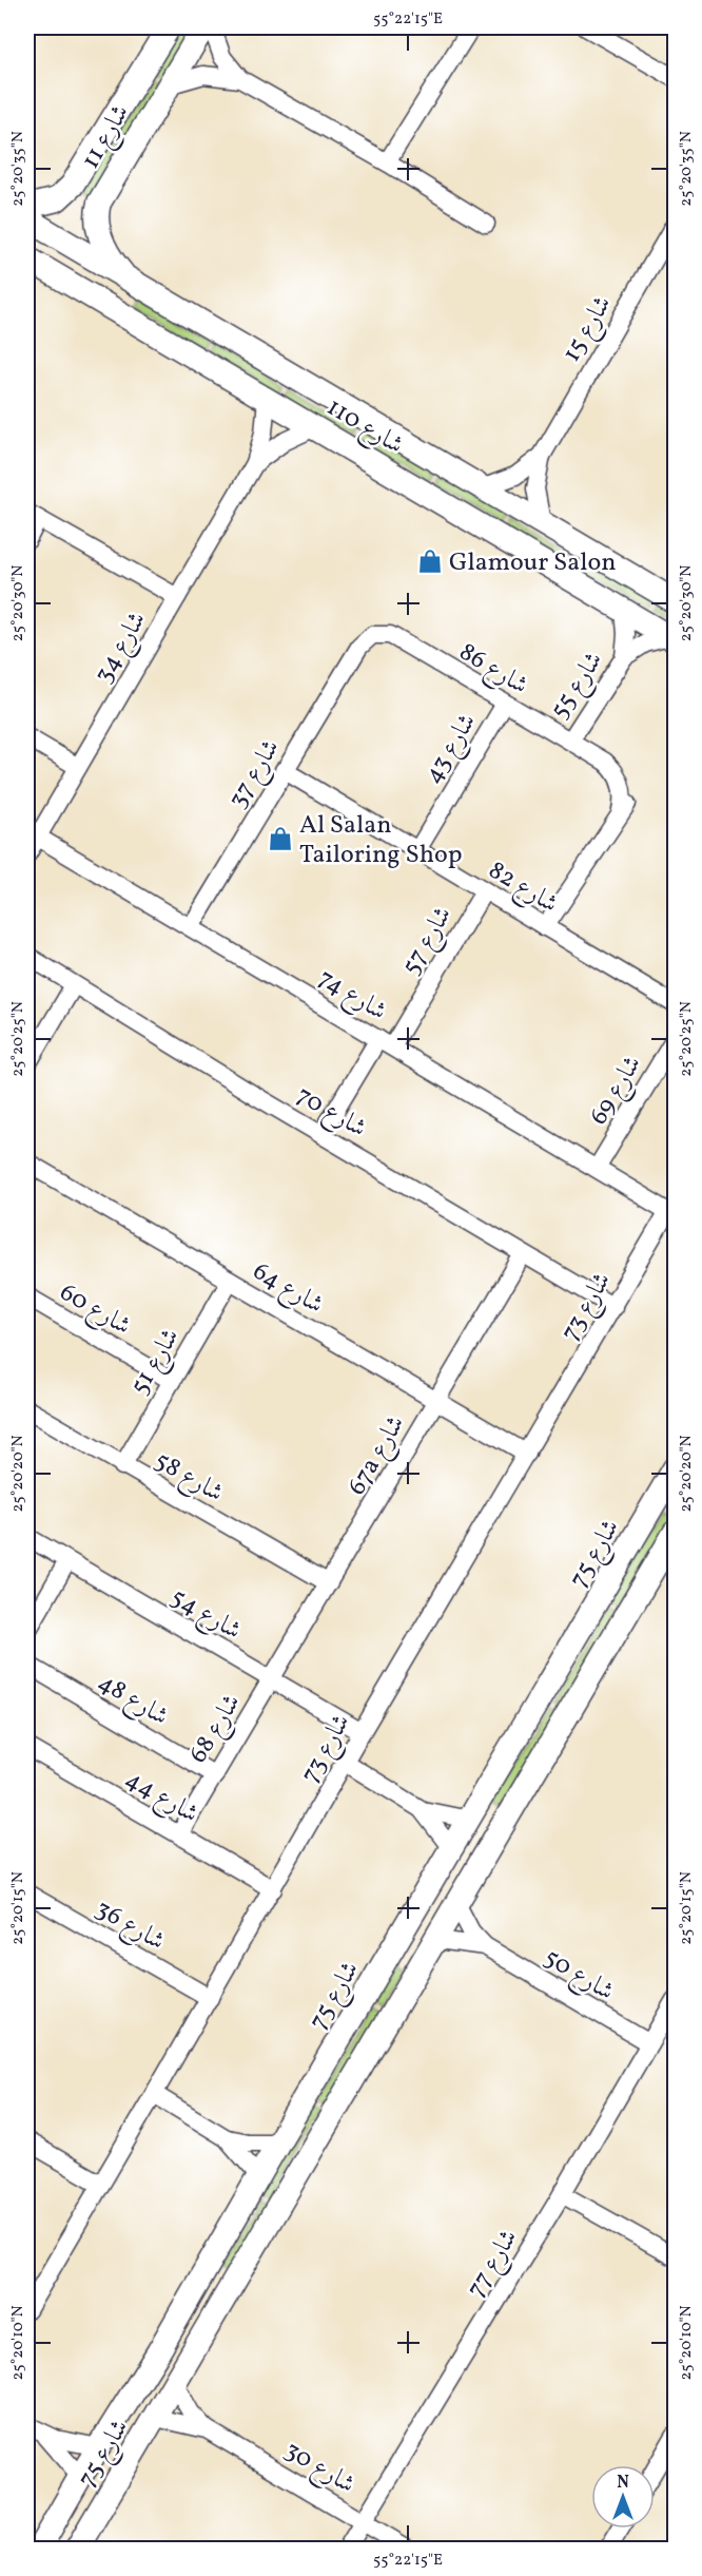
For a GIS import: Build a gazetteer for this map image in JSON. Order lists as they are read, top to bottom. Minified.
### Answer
{"streets":{"street":["شارع 11","شارع 15","شارع 110","شارع 34","شارع 86","شارع 55","شارع 43","شارع 37","شارع 82","شارع 57","شارع 74","شارع 69","شارع 70","شارع 64","شارع 73","شارع 60","شارع 51","67a شارع","شارع 58","شارع 75","شارع 54","شارع 48","شارع 68","شارع 44","شارع 36","شارع 50","شارع 77","شارع 30"]},"crossings":[["شارع 11","شارع 110"],["شارع 15","شارع 110"],["شارع 110","شارع 34"],["شارع 110","شارع 55"],["شارع 34","شارع 74"],["شارع 86","شارع 55"],["شارع 86","شارع 43"],["شارع 86","شارع 37"],["شارع 86","شارع 82"],["شارع 43","شارع 82"],["شارع 37","شارع 82"],["شارع 37","شارع 74"],["شارع 82","شارع 57"],["شارع 57","شارع 74"],["شارع 57","شارع 70"],["شارع 74","شارع 69"],["شارع 74","شارع 73"],["شارع 70","شارع 73"],["شارع 70","67a شارع"],["شارع 64","شارع 73"],["شارع 64","شارع 51"],["شارع 64","67a شارع"],["شارع 73","شارع 54"],["شارع 73","شارع 44"],["شارع 73","شارع 36"],["شارع 60","شارع 51"],["شارع 51","شارع 58"],["67a شارع","شارع 58"],["67a شارع","شارع 54"],["67a شارع","شارع 68"],["شارع 75","شارع 50"],["شارع 75","شارع 30"],["شارع 54","شارع 68"],["شارع 48","شارع 68"],["شارع 68","شارع 44"],["شارع 50","شارع 77"],["شارع 77","شارع 30"]],"places":{"shop":["Glamour Salon","Al Salan Tailoring Shop"]},"north":"top","coordinates":["55°22'15\"E","25°20'35\"N","25°20'30\"N","25°20'25\"N","25°20'20\"N","25°20'15\"N","25°20'10\"N"]}
